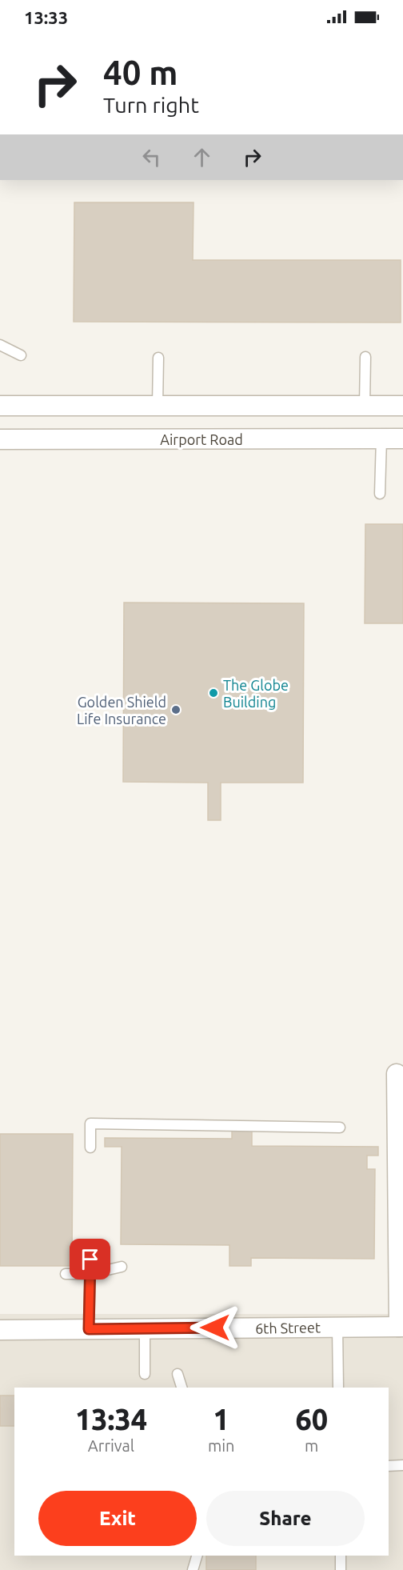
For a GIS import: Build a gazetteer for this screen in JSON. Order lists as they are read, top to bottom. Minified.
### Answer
{"streets":{"street":["Airport Road","6th Street"]},"places":["The Globe Building","Golden Shield Life Insurance"],"page":{"status":"13:33","turn":["40 m","Turn right"],"eta":["13:34","Arrival","1","min","60","m"],"buttons":["Exit","Share"]}}
